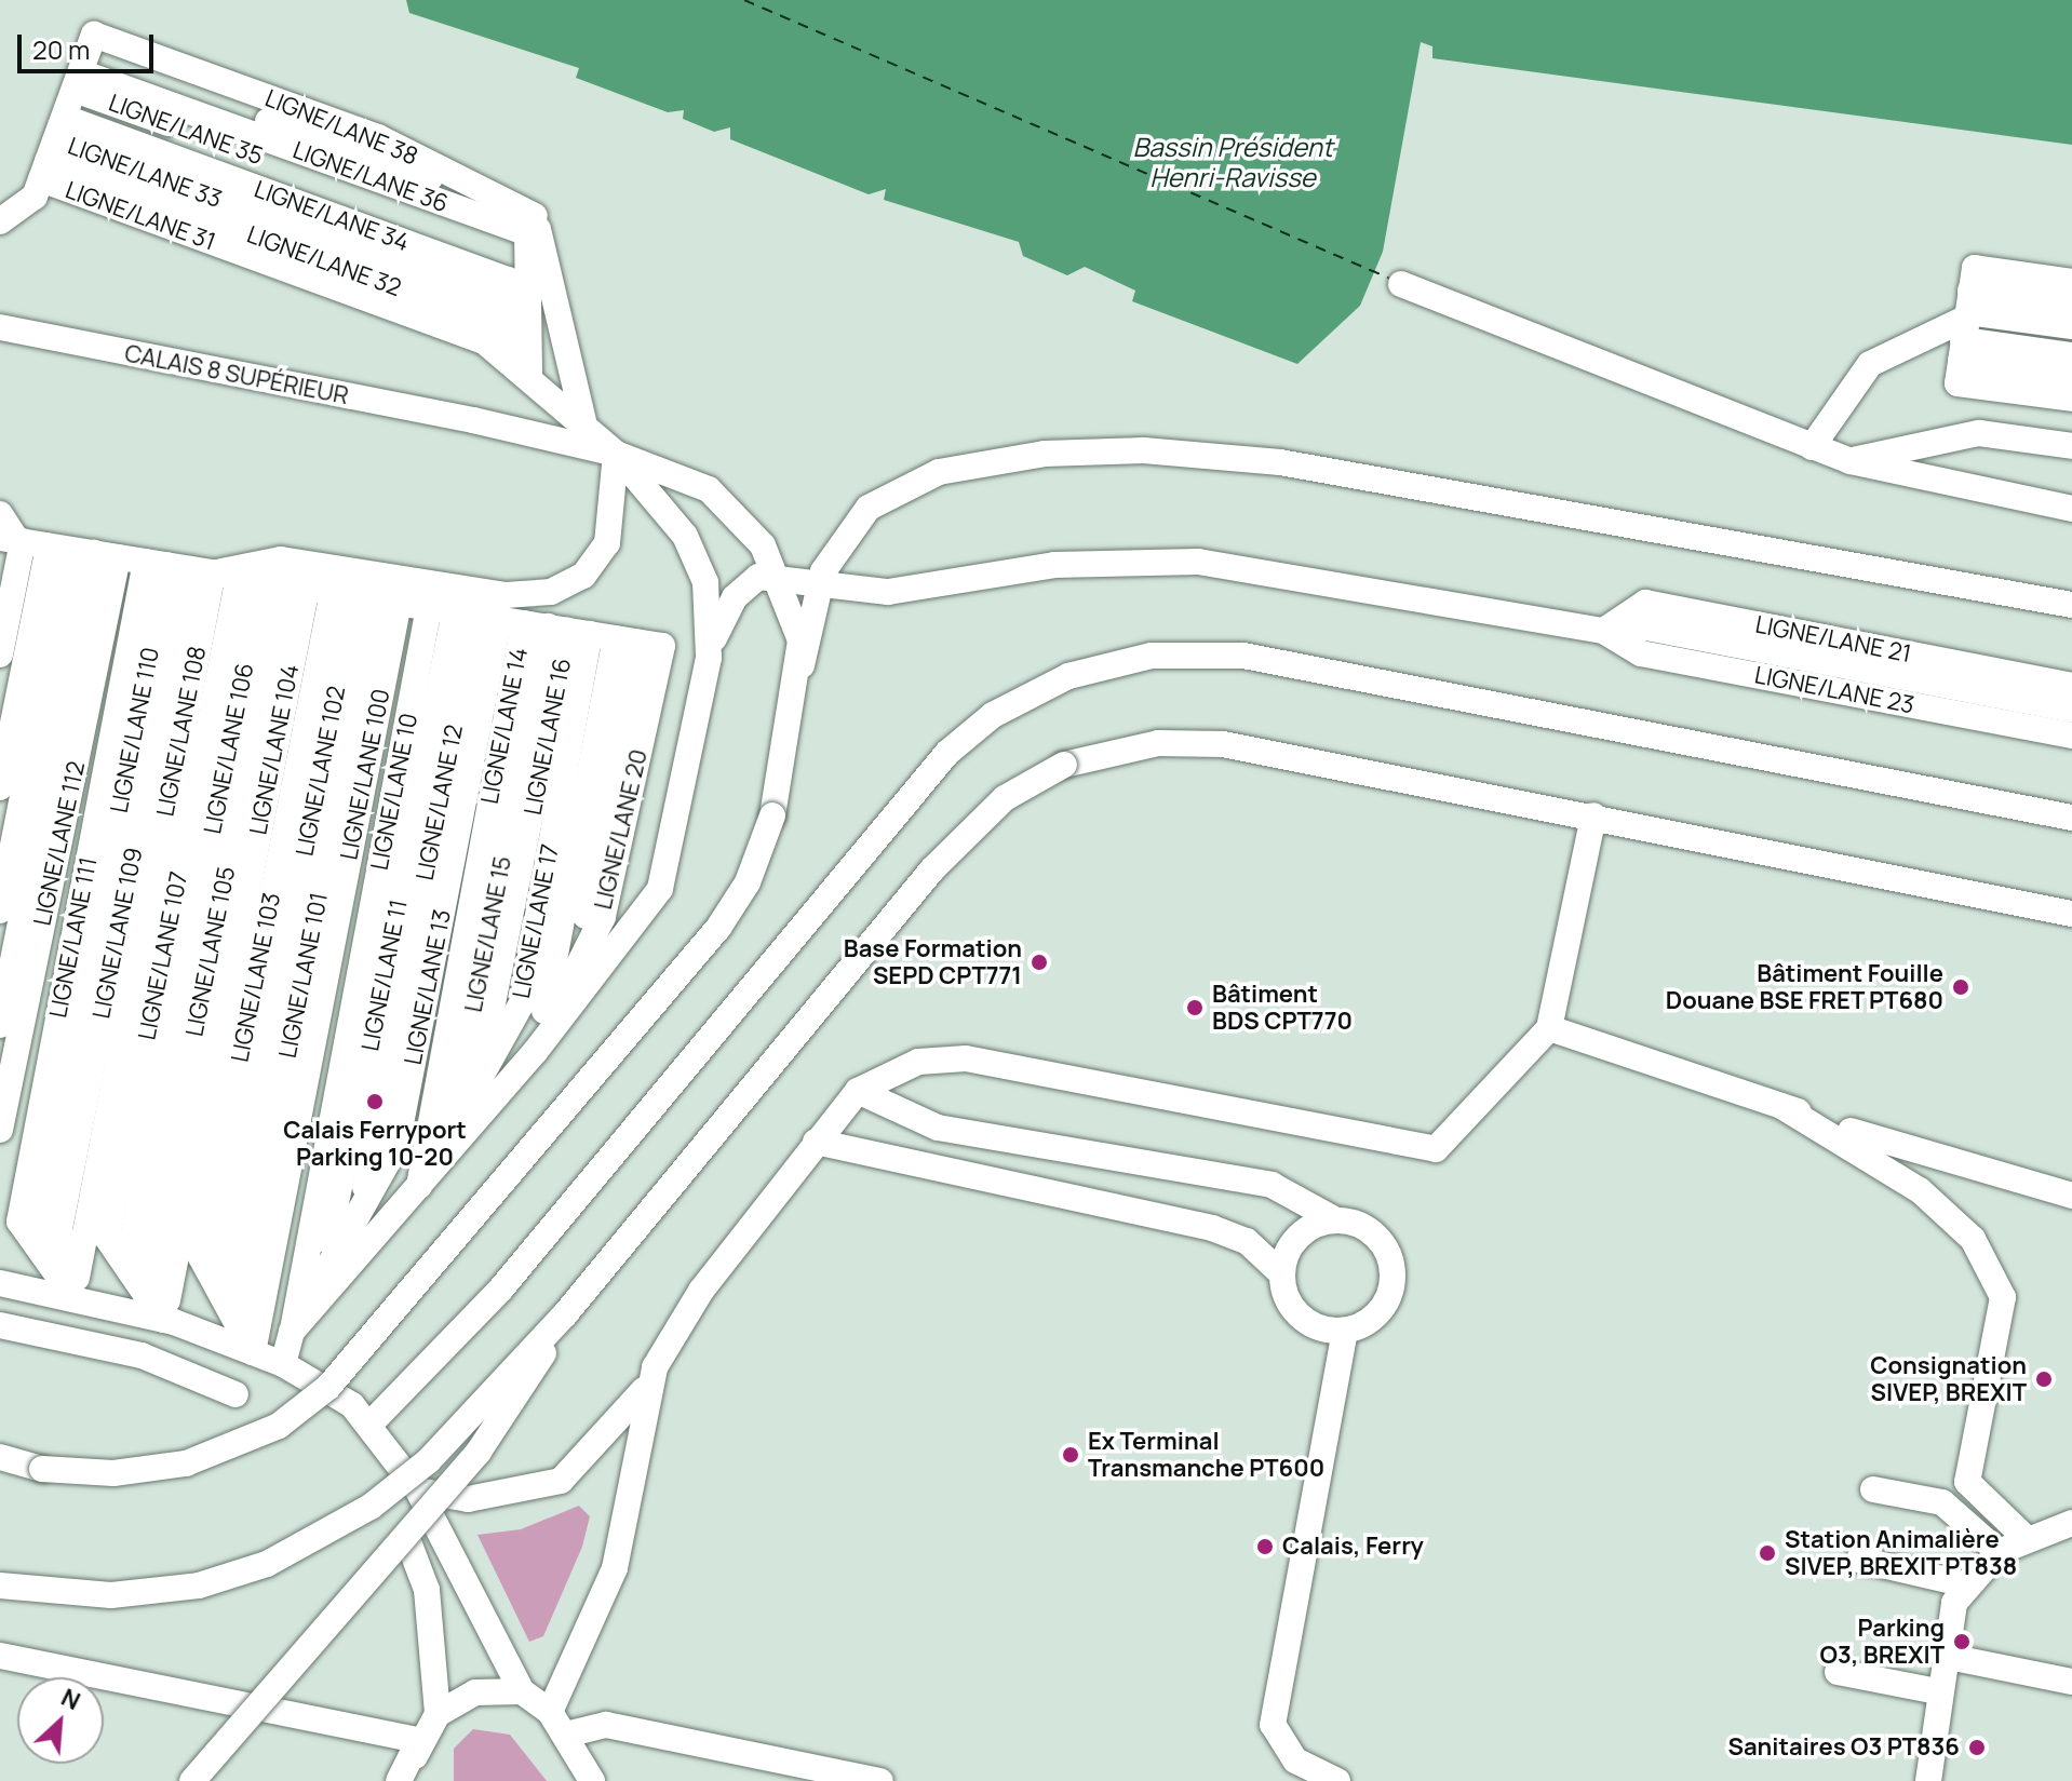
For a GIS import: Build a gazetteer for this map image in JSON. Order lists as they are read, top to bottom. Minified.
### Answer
{"streets":{"lane":["LIGNE/LANE 38","LIGNE/LANE 36","LIGNE/LANE 31","LIGNE/LANE 34","LIGNE/LANE 32","CALAIS 8 SUPÉRIEUR","LIGNE/LANE 21","LIGNE/LANE 23","LIGNE/LANE 14","LIGNE/LANE 110","LIGNE/LANE 108","LIGNE/LANE 16","LIGNE/LANE 106","LIGNE/LANE 104","LIGNE/LANE 102","LIGNE/LANE 100","LIGNE/LANE 10","LIGNE/LANE 12","LIGNE/LANE 20","LIGNE/LANE 112"]},"crossings":[["LIGNE/LANE 38","LIGNE/LANE 36"],["LIGNE/LANE 36","LIGNE/LANE 31"],["LIGNE/LANE 36","LIGNE/LANE 34"],["LIGNE/LANE 36","LIGNE/LANE 32"],["LIGNE/LANE 31","LIGNE/LANE 34"],["LIGNE/LANE 31","LIGNE/LANE 32"],["LIGNE/LANE 34","LIGNE/LANE 32"],["LIGNE/LANE 21","LIGNE/LANE 23"],["LIGNE/LANE 14","LIGNE/LANE 16"],["LIGNE/LANE 14","LIGNE/LANE 10"],["LIGNE/LANE 14","LIGNE/LANE 12"],["LIGNE/LANE 14","LIGNE/LANE 20"],["LIGNE/LANE 110","LIGNE/LANE 108"],["LIGNE/LANE 110","LIGNE/LANE 106"],["LIGNE/LANE 110","LIGNE/LANE 104"],["LIGNE/LANE 110","LIGNE/LANE 102"],["LIGNE/LANE 110","LIGNE/LANE 100"],["LIGNE/LANE 108","LIGNE/LANE 106"],["LIGNE/LANE 108","LIGNE/LANE 104"],["LIGNE/LANE 108","LIGNE/LANE 102"],["LIGNE/LANE 108","LIGNE/LANE 100"],["LIGNE/LANE 16","LIGNE/LANE 10"],["LIGNE/LANE 16","LIGNE/LANE 12"],["LIGNE/LANE 16","LIGNE/LANE 20"],["LIGNE/LANE 106","LIGNE/LANE 104"],["LIGNE/LANE 106","LIGNE/LANE 102"],["LIGNE/LANE 106","LIGNE/LANE 100"],["LIGNE/LANE 104","LIGNE/LANE 102"],["LIGNE/LANE 104","LIGNE/LANE 100"],["LIGNE/LANE 102","LIGNE/LANE 100"],["LIGNE/LANE 10","LIGNE/LANE 12"],["LIGNE/LANE 10","LIGNE/LANE 20"],["LIGNE/LANE 12","LIGNE/LANE 20"]],"water":["Bassin Président Henri-Ravisse"],"places":["Base Formation SEPD CPT771","Bâtiment Fouille Douane BSE FRET PT680","Bâtiment BDS CPT770","Calais Ferryport Parking 10-20","Consignation SIVEP, BREXIT","Ex Terminal Transmanche PT600","Calais, Ferry","Station Animalière SIVEP, BREXIT PT838","Parking O3, BREXIT","Sanitaires O3 PT836"],"scale_bar":"20 m","north":"top right"}
